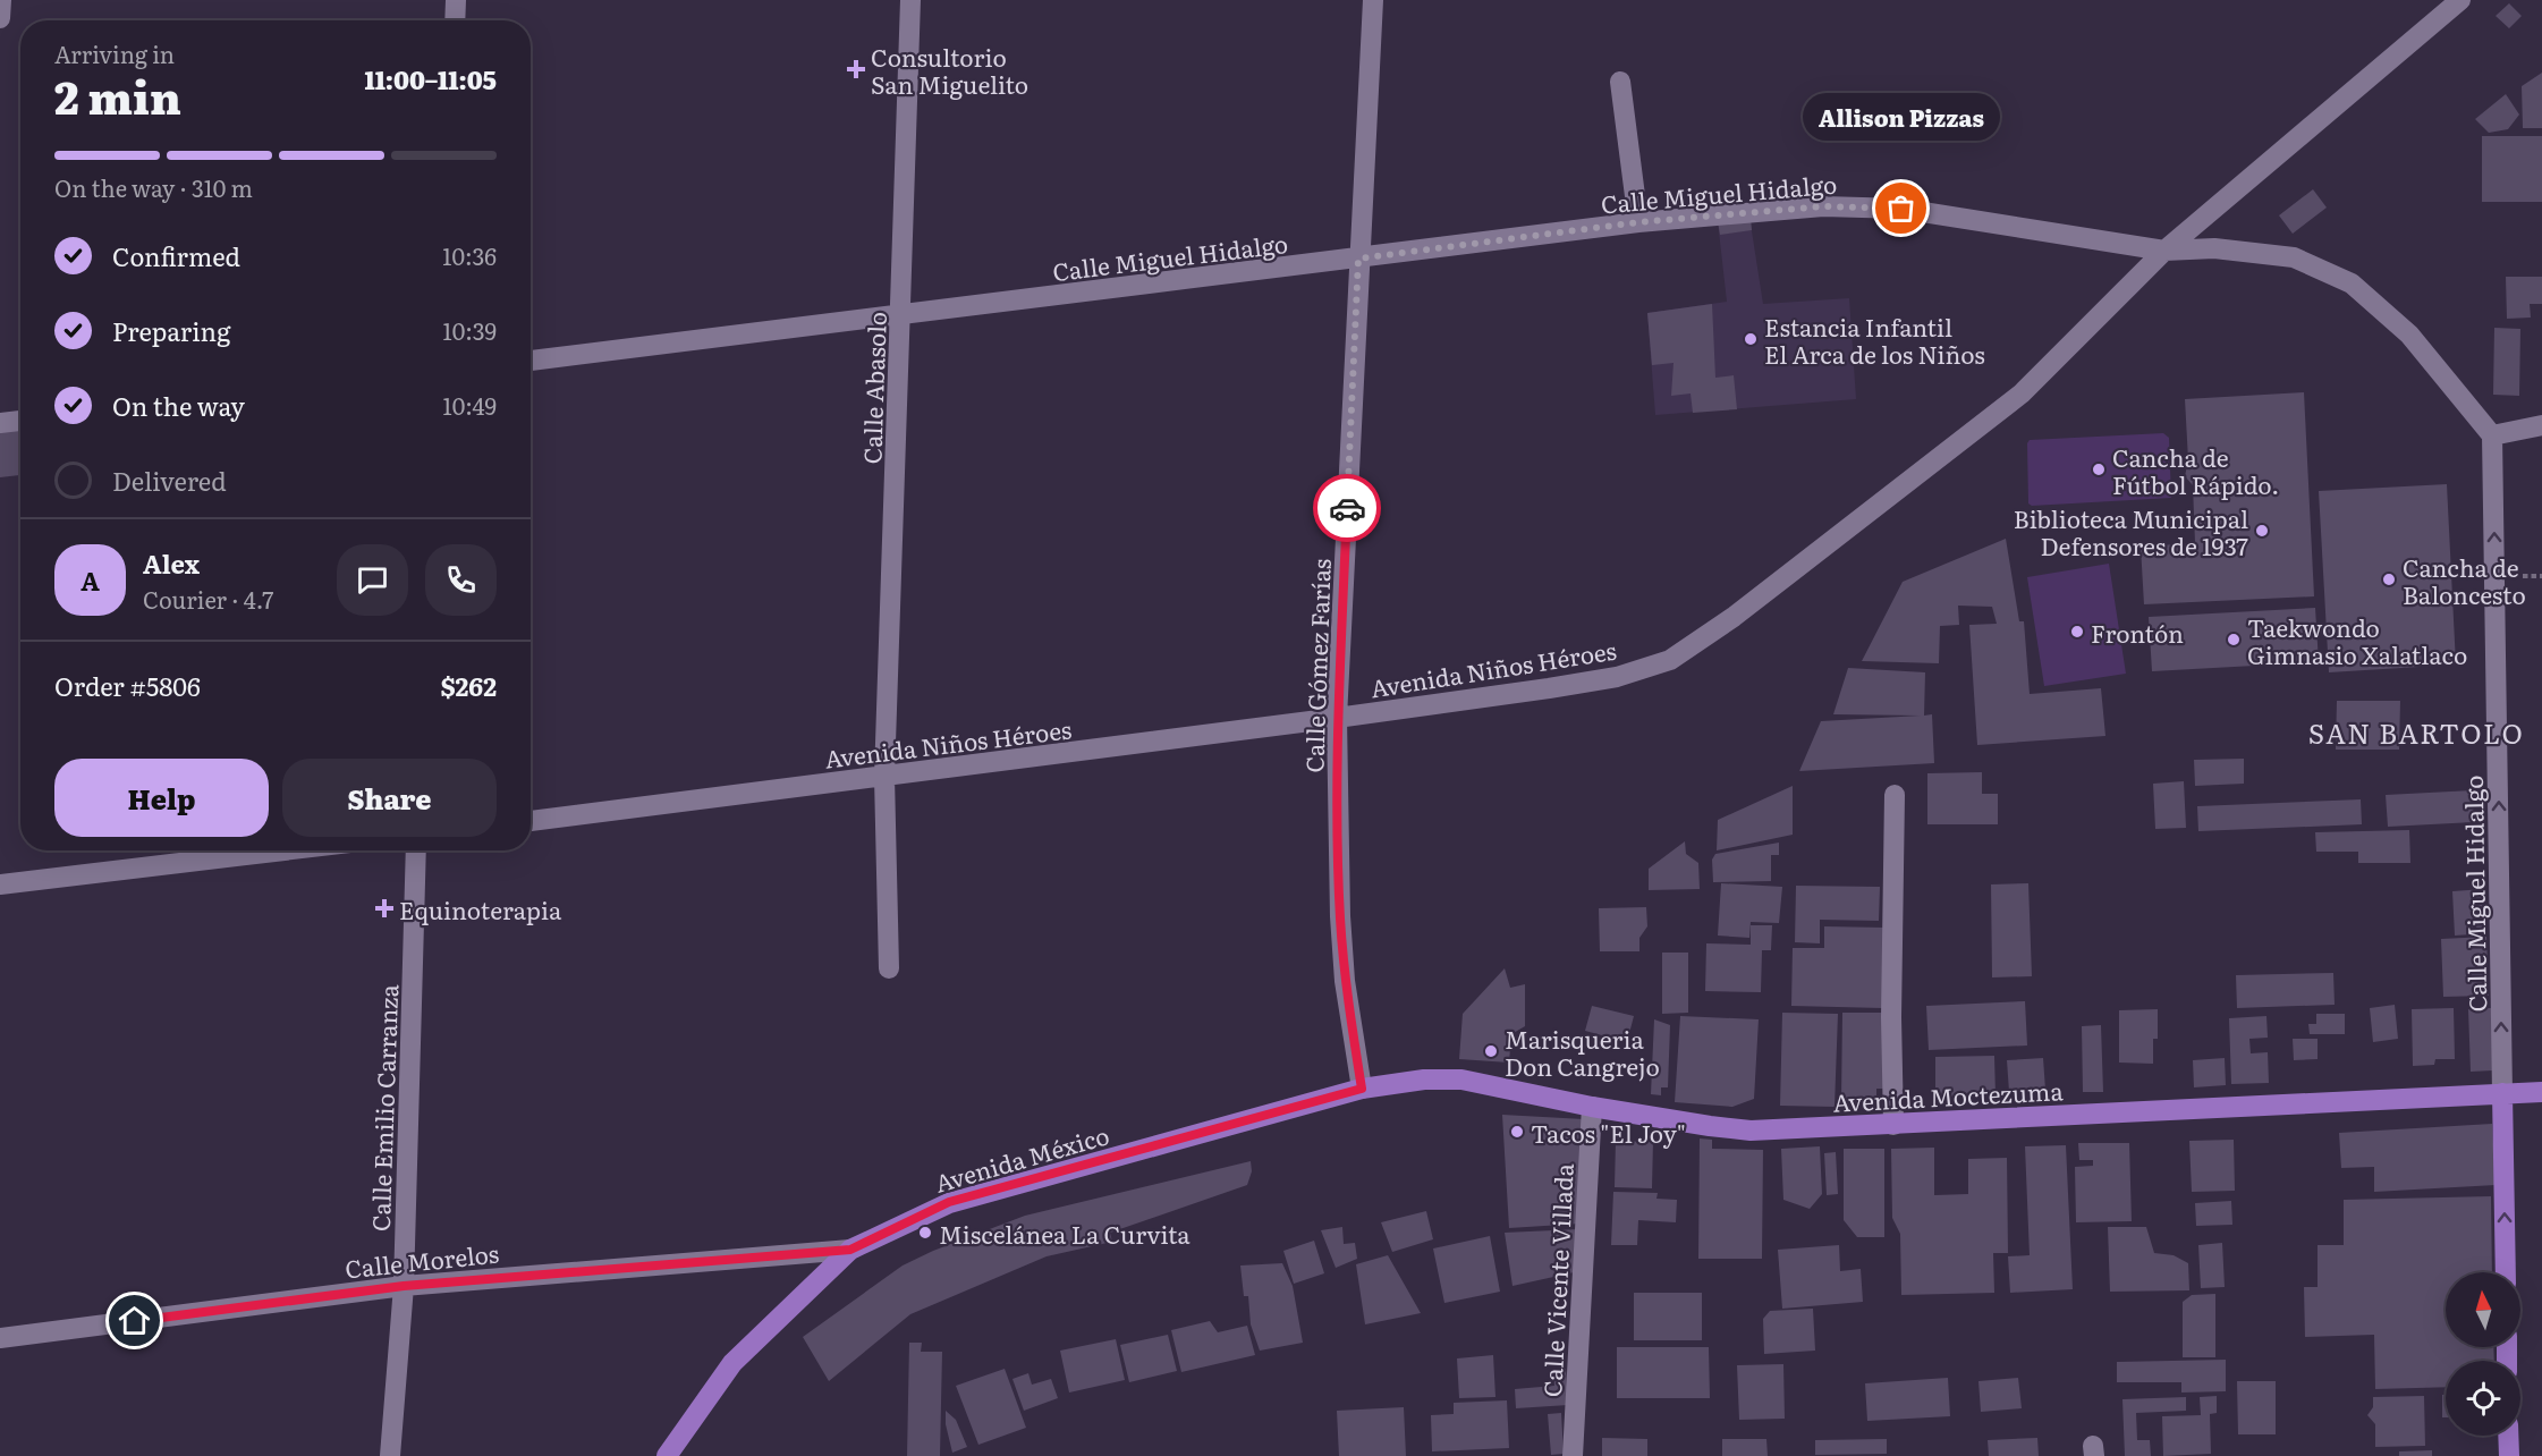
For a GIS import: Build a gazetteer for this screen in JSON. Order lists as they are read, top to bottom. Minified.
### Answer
{"streets":{"main road":["Calle Miguel Hidalgo","Avenida Moctezuma","Avenida México"],"street":["Calle Abasolo","Calle Gómez Farías","Avenida Niños Héroes","Calle Emilio Carranza","Calle Morelos","Calle Vicente Villada"]},"crossings":[["Calle Miguel Hidalgo","Calle Abasolo"],["Calle Miguel Hidalgo","Calle Gómez Farías"],["Calle Miguel Hidalgo","Avenida Niños Héroes"],["Calle Miguel Hidalgo","Avenida Moctezuma"],["Calle Abasolo","Avenida Niños Héroes"],["Calle Gómez Farías","Avenida Niños Héroes"],["Calle Gómez Farías","Avenida Moctezuma"],["Calle Gómez Farías","Avenida México"],["Avenida Moctezuma","Avenida México"],["Avenida Moctezuma","Calle Vicente Villada"],["Calle Emilio Carranza","Calle Morelos"],["Avenida México","Calle Morelos"]],"districts":["SAN BARTOLO"],"places":{"health":["Consultorio San Miguelito","Equinoterapia"],"other":["Allison Pizzas","Estancia Infantil El Arca de los Niños","Cancha de Fútbol Rápido.","Biblioteca Municipal Defensores de 1937","Cancha de Baloncesto","Frontón","Taekwondo Gimnasio Xalatlaco","Marisqueria Don Cangrejo","Tacos \"El Joy\"","Miscelánea La Curvita"]},"north":"top","page":{"heading":["2 min","Arriving in","11:00–11:05"],"panel":["Alex","Courier · 4.7","Order #5806","$262"],"bubble":"Allison Pizzas","bar":"On the way · 310 m","list":[["Confirmed","10:36"],["Preparing","10:39"],["On the way","10:49"],"Delivered"],"round":"A","buttons":["Help","Share"]}}
